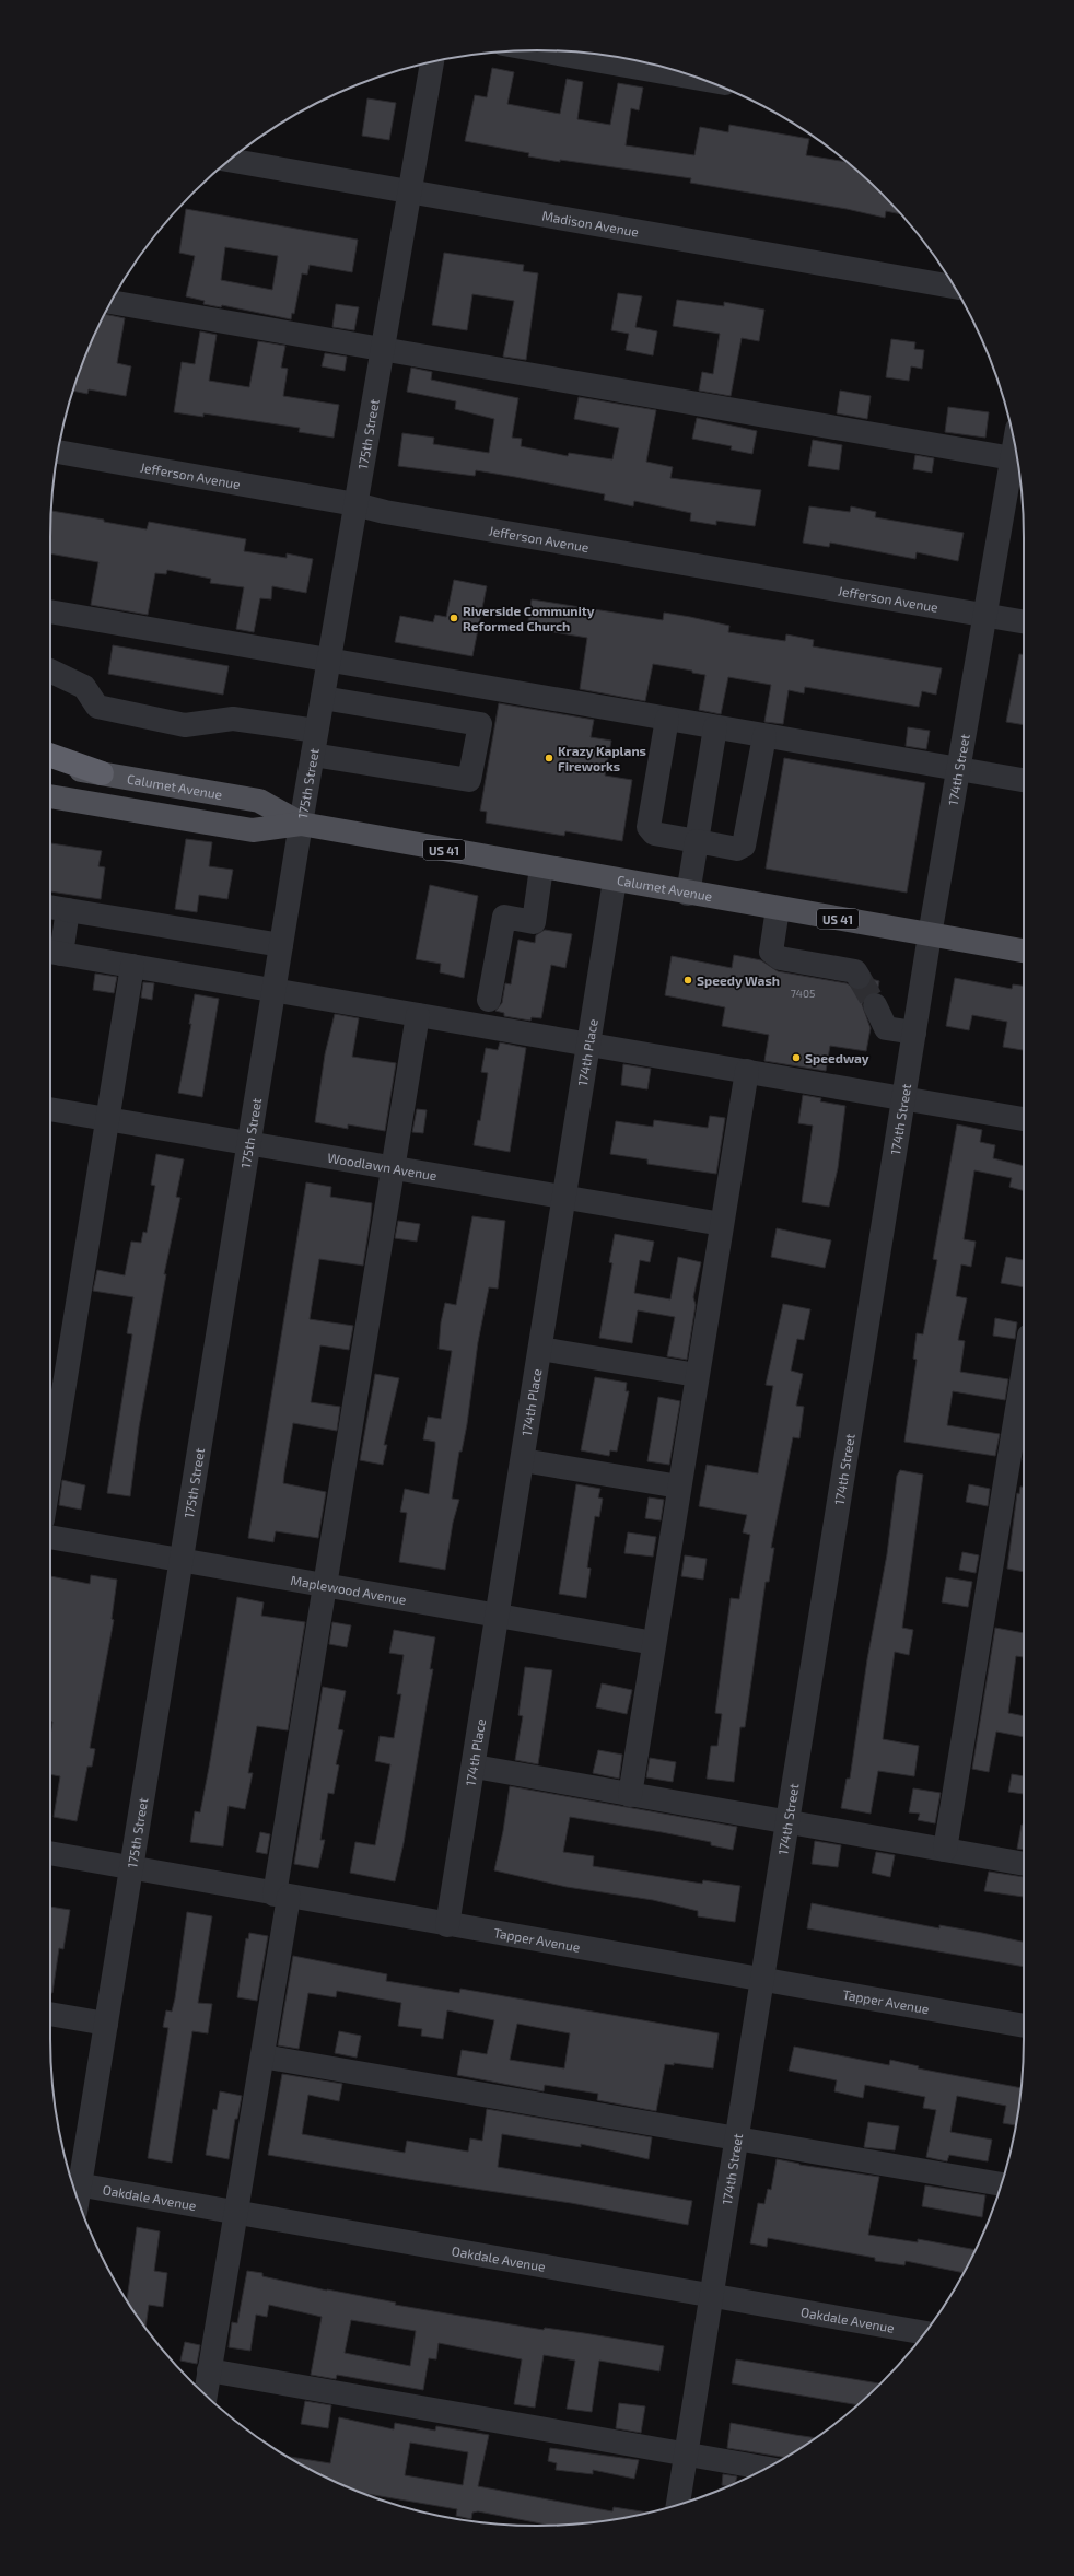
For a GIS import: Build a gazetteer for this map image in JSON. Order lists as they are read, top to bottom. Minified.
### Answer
{"streets":{"main road":["Calumet Avenue","US 41"],"street":["Madison Avenue","175th Street","Jefferson Avenue","174th Street","174th Place","Woodlawn Avenue","Maplewood Avenue","Tapper Avenue","Oakdale Avenue"]},"crossings":[["Madison Avenue","175th Street"],["175th Street","Jefferson Avenue"],["175th Street","Calumet Avenue"],["175th Street","Woodlawn Avenue"],["175th Street","Maplewood Avenue"],["175th Street","Tapper Avenue"],["175th Street","Oakdale Avenue"],["Jefferson Avenue","174th Street"],["174th Street","Calumet Avenue"],["174th Street","Tapper Avenue"],["174th Street","Oakdale Avenue"],["Calumet Avenue","174th Place"],["174th Place","Woodlawn Avenue"],["174th Place","Maplewood Avenue"],["174th Place","Tapper Avenue"]],"places":["Riverside Community Reformed Church","Krazy Kaplans Fireworks","Speedy Wash","Speedway"],"house_numbers":["7405"]}
